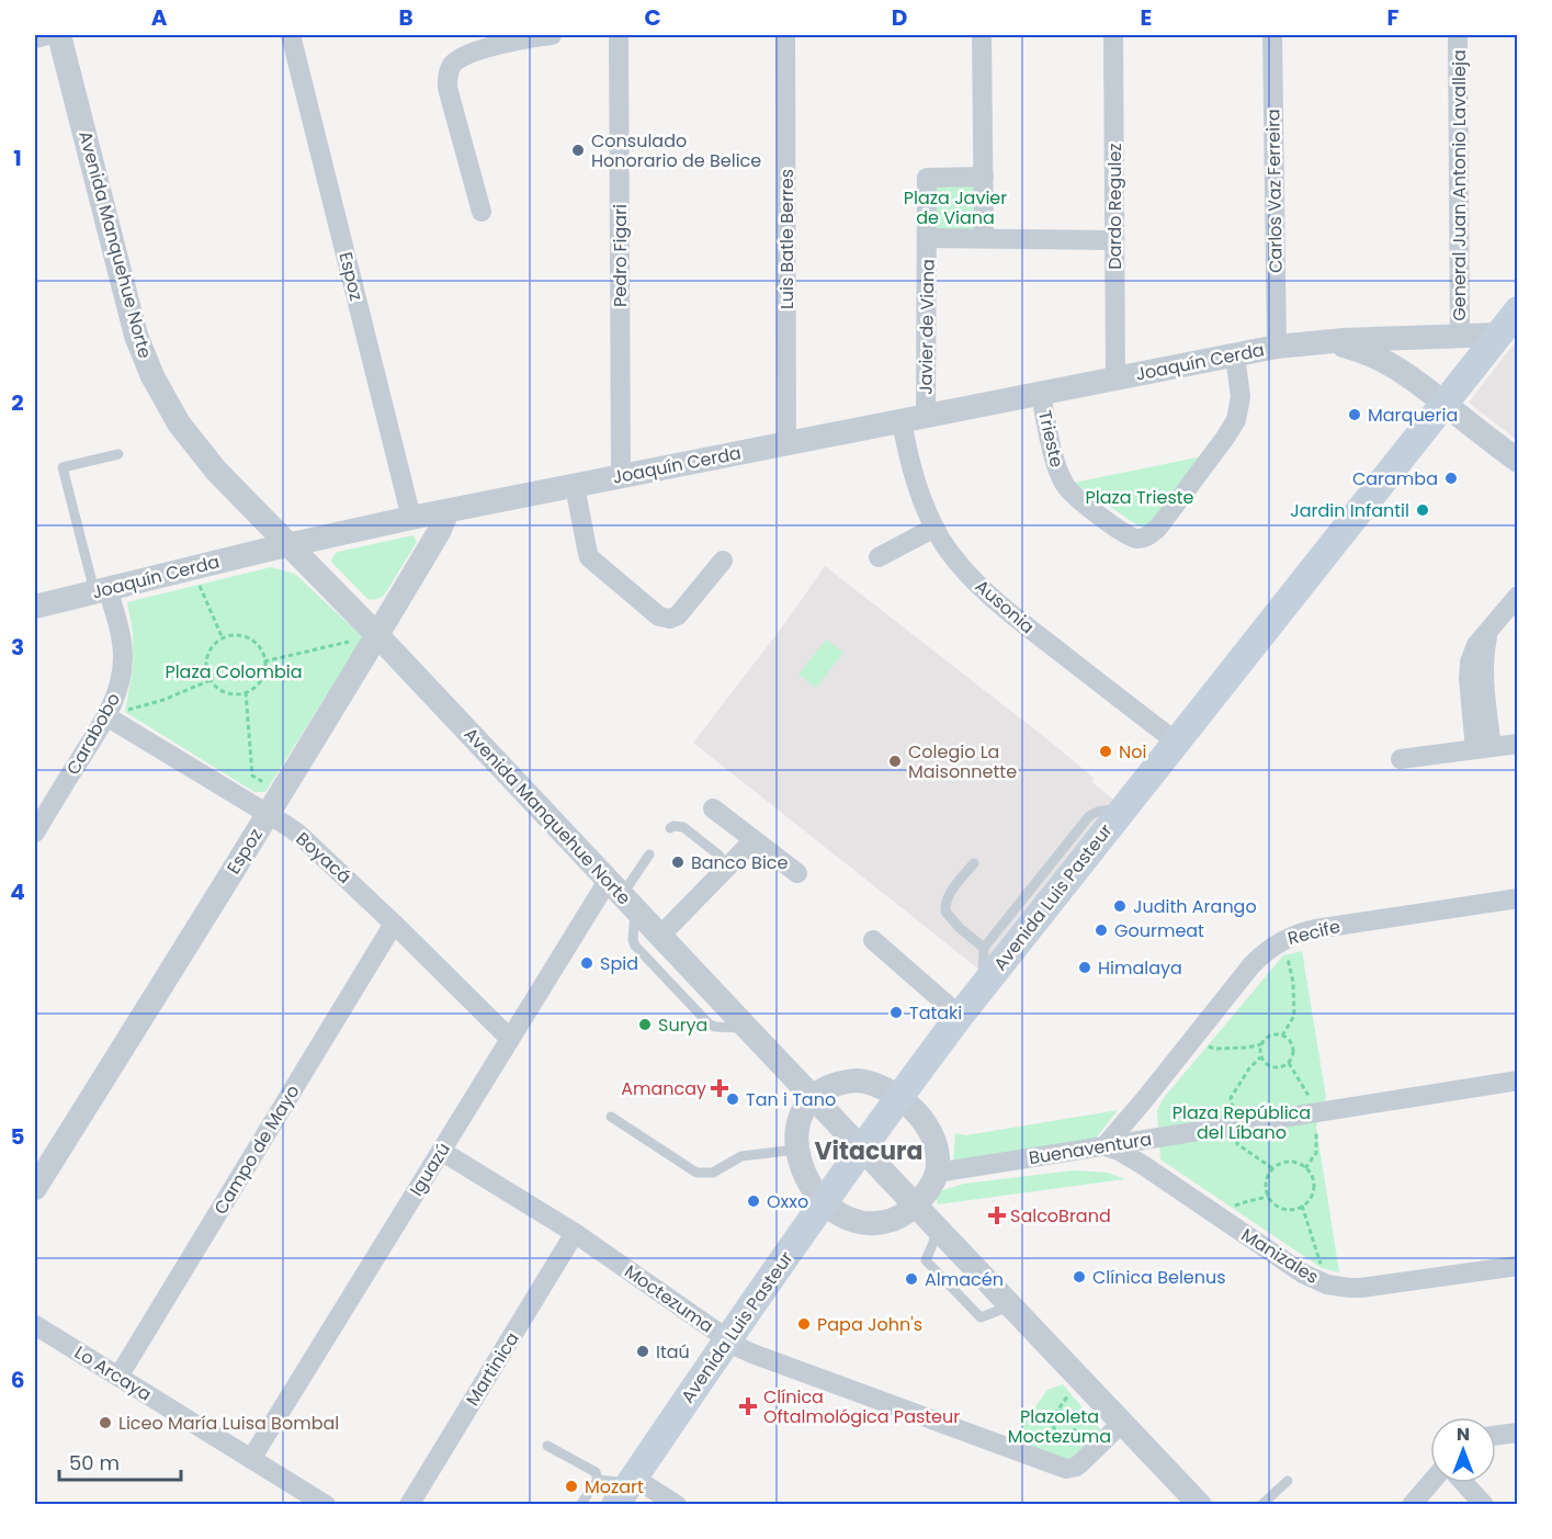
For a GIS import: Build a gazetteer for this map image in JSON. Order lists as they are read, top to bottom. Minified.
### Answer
{"streets":{"main road":["Avenida Luis Pasteur"],"street":["General Juan Antonio Lavalleja","Carlos Vaz Ferreira","Dardo Regulez","Luis Batle Berres","Avenida Manquehue Norte","Pedro Figari","Espoz","Javier de Viana","Joaquín Cerda","Trieste","Ausonia","Carabobo","Boyacá","Recife","Buenaventura","Campo de Mayo","Iguazú","Manizales","Moctezuma","Martinica","Lo Arcaya"]},"crossings":[["General Juan Antonio Lavalleja","Joaquín Cerda"],["Carlos Vaz Ferreira","Joaquín Cerda"],["Dardo Regulez","Javier de Viana"],["Dardo Regulez","Joaquín Cerda"],["Luis Batle Berres","Joaquín Cerda"],["Avenida Manquehue Norte","Espoz"],["Avenida Manquehue Norte","Joaquín Cerda"],["Avenida Manquehue Norte","Avenida Luis Pasteur"],["Avenida Manquehue Norte","Iguazú"],["Avenida Manquehue Norte","Moctezuma"],["Pedro Figari","Joaquín Cerda"],["Espoz","Joaquín Cerda"],["Espoz","Boyacá"],["Javier de Viana","Joaquín Cerda"],["Joaquín Cerda","Trieste"],["Joaquín Cerda","Ausonia"],["Joaquín Cerda","Carabobo"],["Joaquín Cerda","Avenida Luis Pasteur"],["Ausonia","Avenida Luis Pasteur"],["Carabobo","Boyacá"],["Boyacá","Campo de Mayo"],["Boyacá","Iguazú"],["Avenida Luis Pasteur","Moctezuma"],["Recife","Buenaventura"],["Recife","Manizales"],["Buenaventura","Manizales"],["Campo de Mayo","Lo Arcaya"],["Iguazú","Moctezuma"],["Iguazú","Lo Arcaya"],["Moctezuma","Martinica"]],"districts":["Vitacura"],"parks":["Plaza Javier de Viana","Plaza Trieste","Plaza Colombia","Plaza República del Líbano","Plazoleta Moctezuma"],"places":{"other":["Consulado Honorario de Belice","Marqueria","Caramba","Jardin Infantil","Noi","Colegio La Maisonnette","Banco Bice","Judith Arango","Gourmeat","Spid","Himalaya","Tataki","Surya","Tan i Tano","Oxxo","Clínica Belenus","Almacén","Papa John's","Itaú","Liceo María Luisa Bombal","Mozart"],"health":["Amancay","SalcoBrand","Clínica Oftalmológica Pasteur"]},"scale_bar":"50 m","north":"top","grid":{"columns":["A","B","C","D","E","F"],"rows":["1","2","3","4","5","6"]}}
